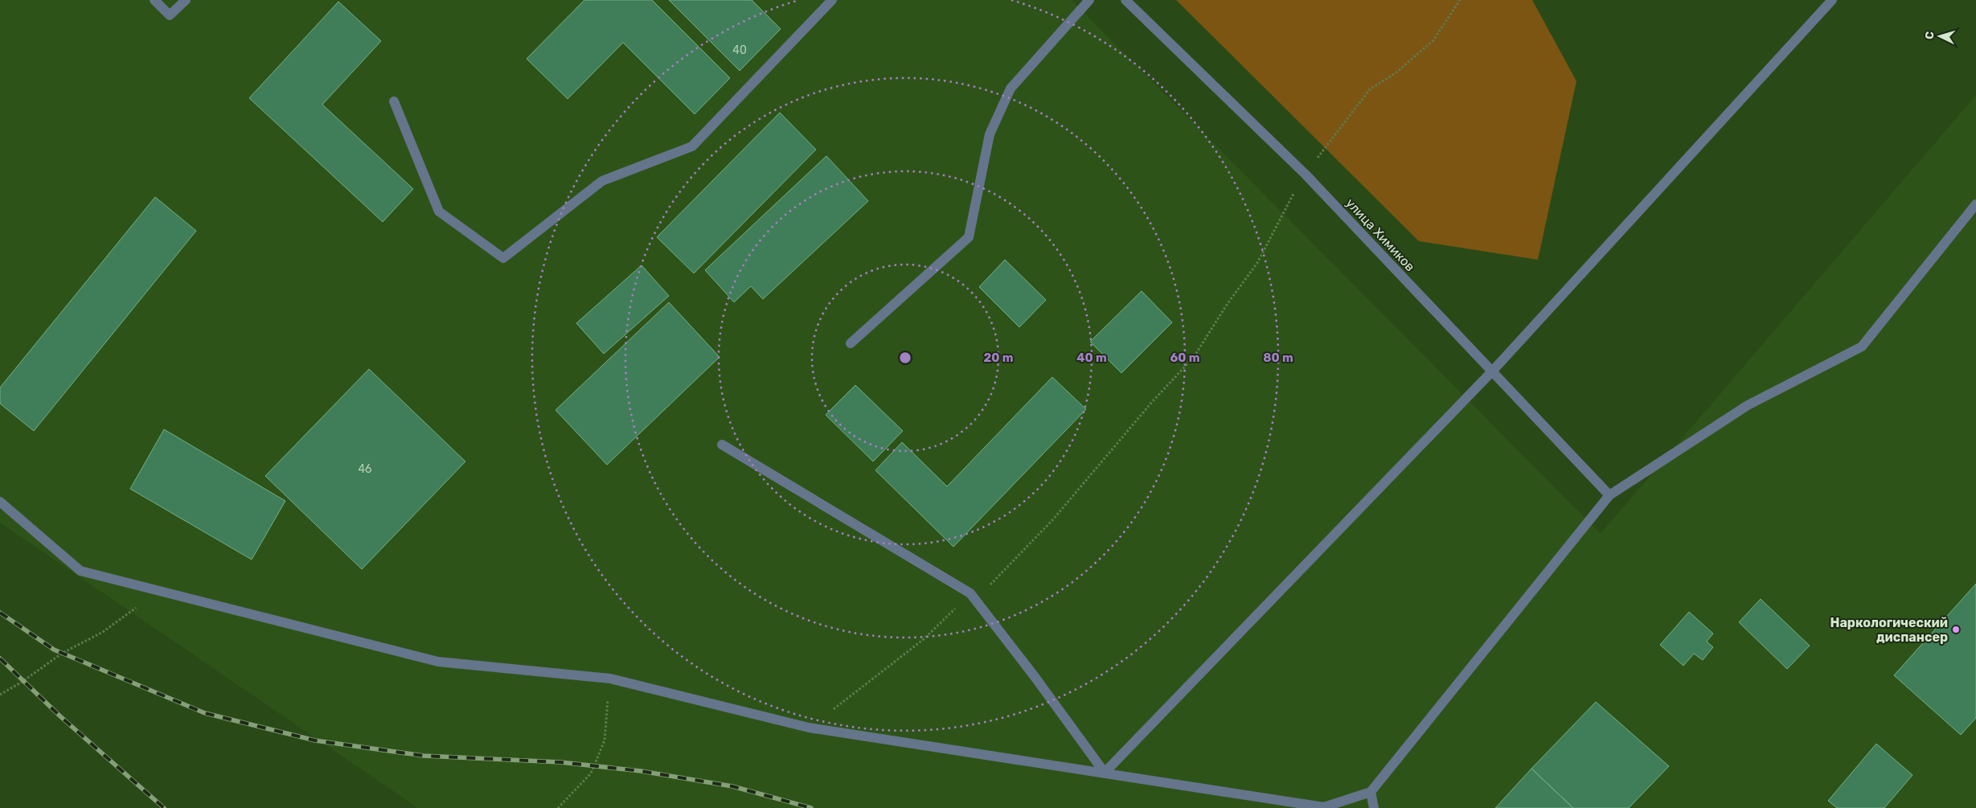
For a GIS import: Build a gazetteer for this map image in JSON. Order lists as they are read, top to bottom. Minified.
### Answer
{"streets":{"street":["улица Химиков"]},"places":["Наркологический диспансер"],"house_numbers":["40","46"],"north":"left","rings":["20 m","40 m","60 m","80 m"]}
